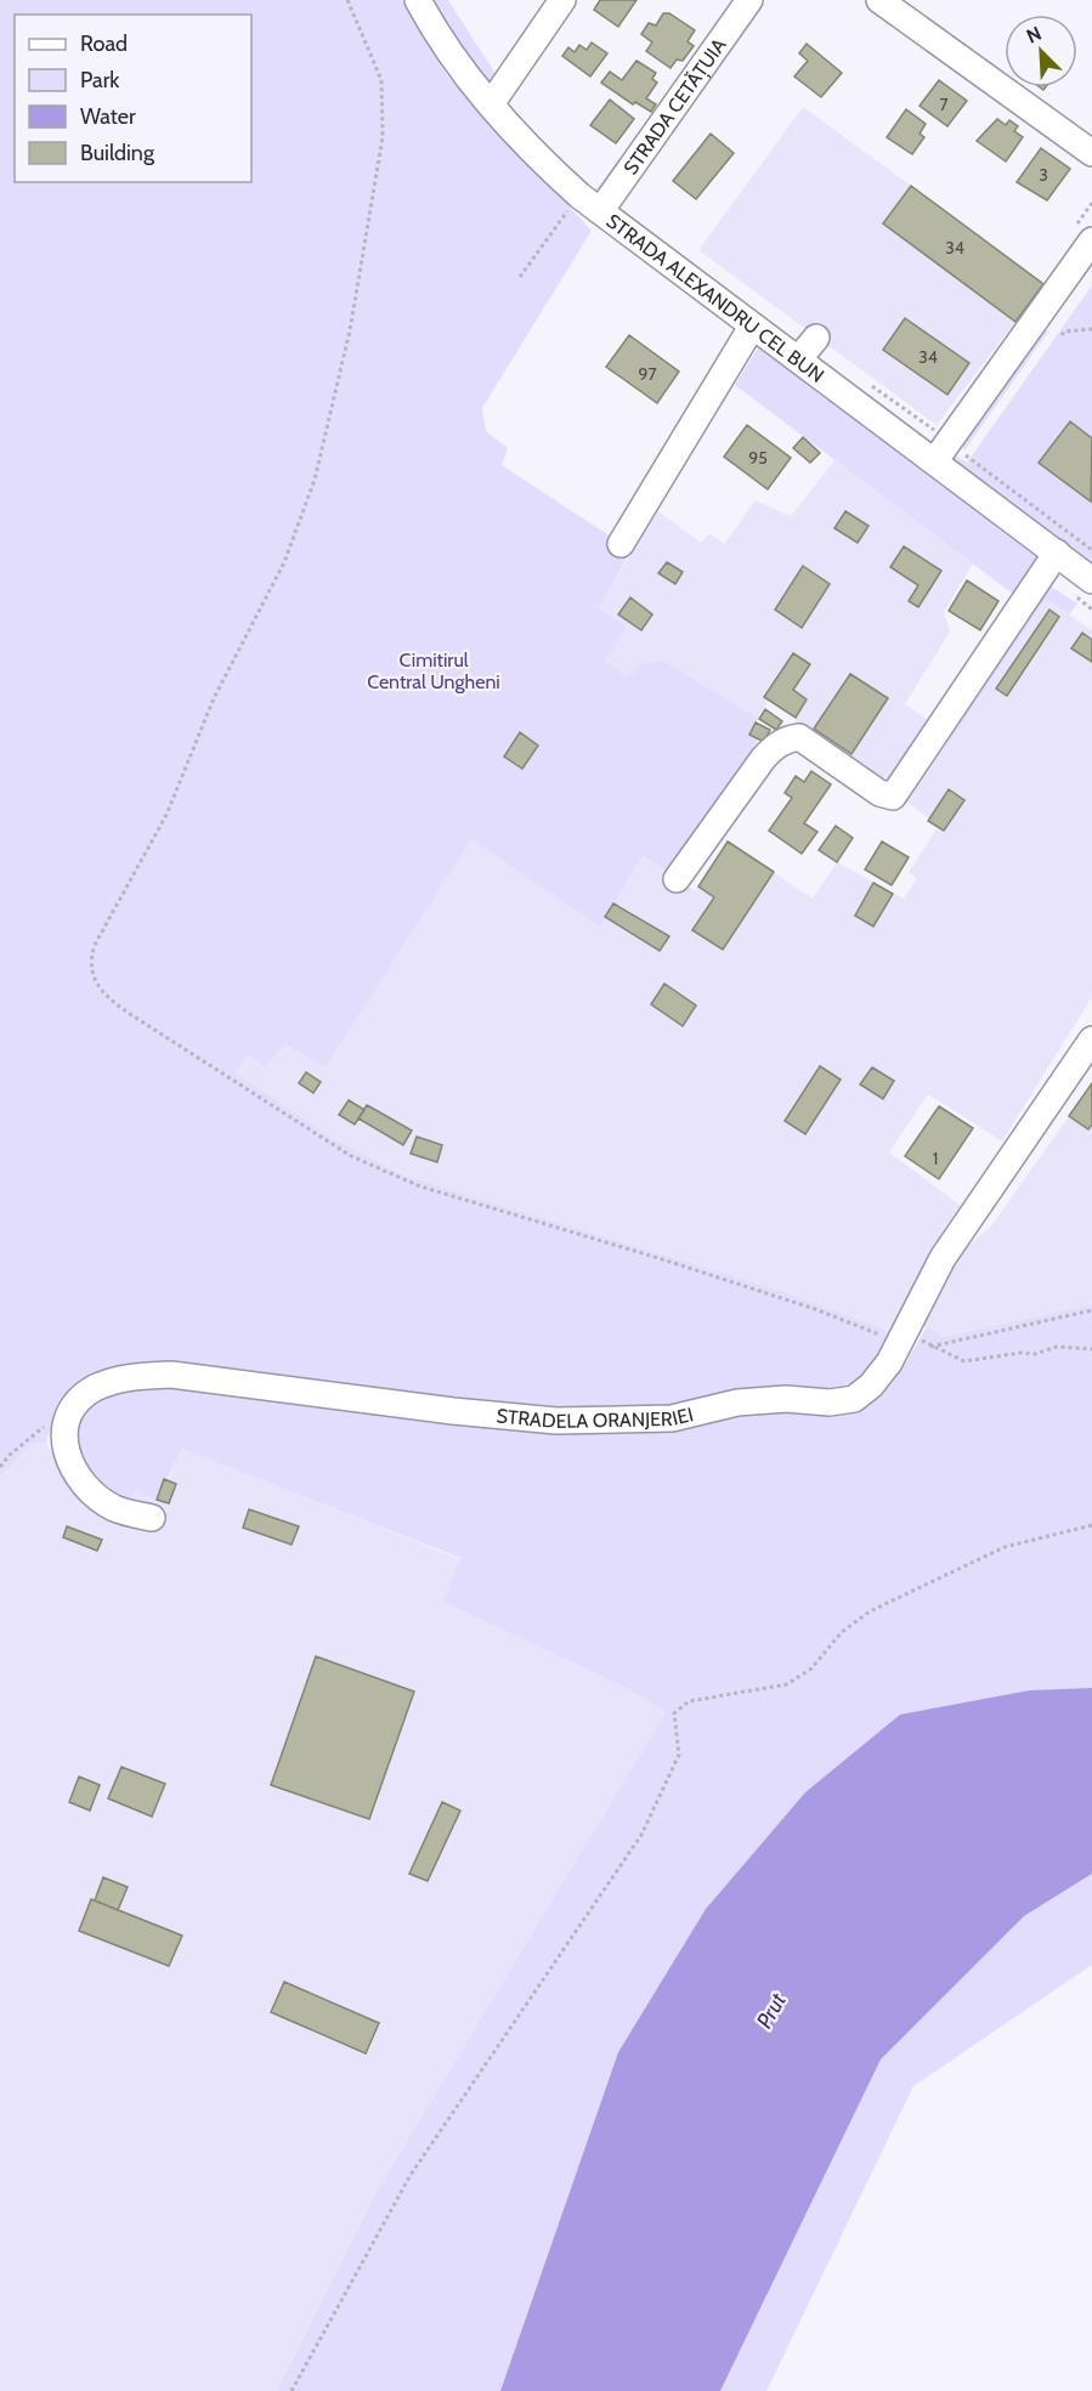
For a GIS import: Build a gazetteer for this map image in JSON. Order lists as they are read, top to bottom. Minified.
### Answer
{"streets":{"street":["STRADA CETĂȚUIA","STRADA ALEXANDRU CEL BUN","STRADELA ORANJERIEI"]},"crossings":[["STRADA CETĂȚUIA","STRADA ALEXANDRU CEL BUN"]],"water":["Prut"],"parks":["Cimitirul Central Ungheni"],"house_numbers":["7","3","34","34","97","95","1"],"legend":["Road","Park","Water","Building"],"north":"top left"}
